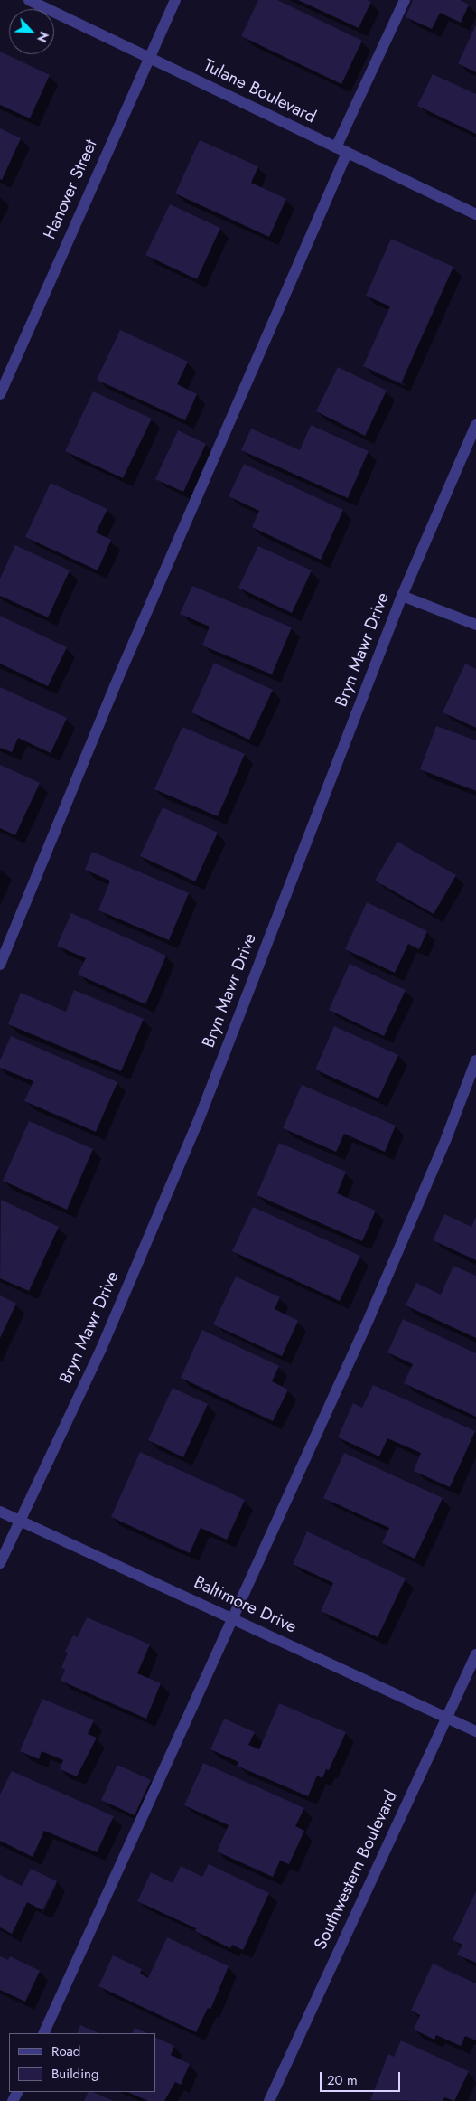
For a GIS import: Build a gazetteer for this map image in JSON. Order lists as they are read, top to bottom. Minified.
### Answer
{"streets":{"street":["Tulane Boulevard","Hanover Street","Bryn Mawr Drive","Baltimore Drive","Southwestern Boulevard"]},"crossings":[["Tulane Boulevard","Hanover Street"],["Bryn Mawr Drive","Baltimore Drive"],["Baltimore Drive","Southwestern Boulevard"]],"legend":["Road","Building"],"scale_bar":"20 m","north":"bottom right"}
